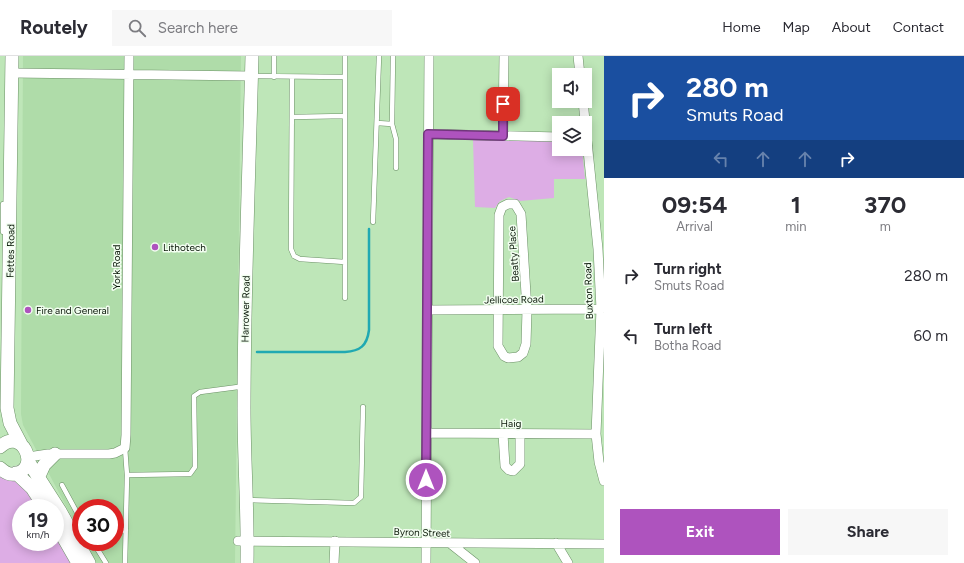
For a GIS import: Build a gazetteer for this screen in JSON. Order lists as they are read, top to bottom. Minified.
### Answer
{"streets":{"main road":["Fettes Road","Harrower Road"],"street":["Beatty Place","York Road","Buxton Road","Jellicoe Road","Haig","Byron Street"]},"crossings":[["Beatty Place","Jellicoe Road"],["Buxton Road","Jellicoe Road"],["Buxton Road","Haig"],["Harrower Road","Byron Street"]],"places":["Lithotech","Fire and General"],"page":{"header":"Routely","search":"Search here","nav":["Home","Map","About","Contact"],"turn":["280 m","Smuts Road"],"eta":["09:54","Arrival","1","min","370","m"],"list":[{"name":"Turn right","note":"Smuts Road","value":"280 m"},{"name":"Turn left","note":"Botha Road","value":"60 m"}],"speed":"19 km/h","limit":"30","buttons":["Exit","Share"]}}
